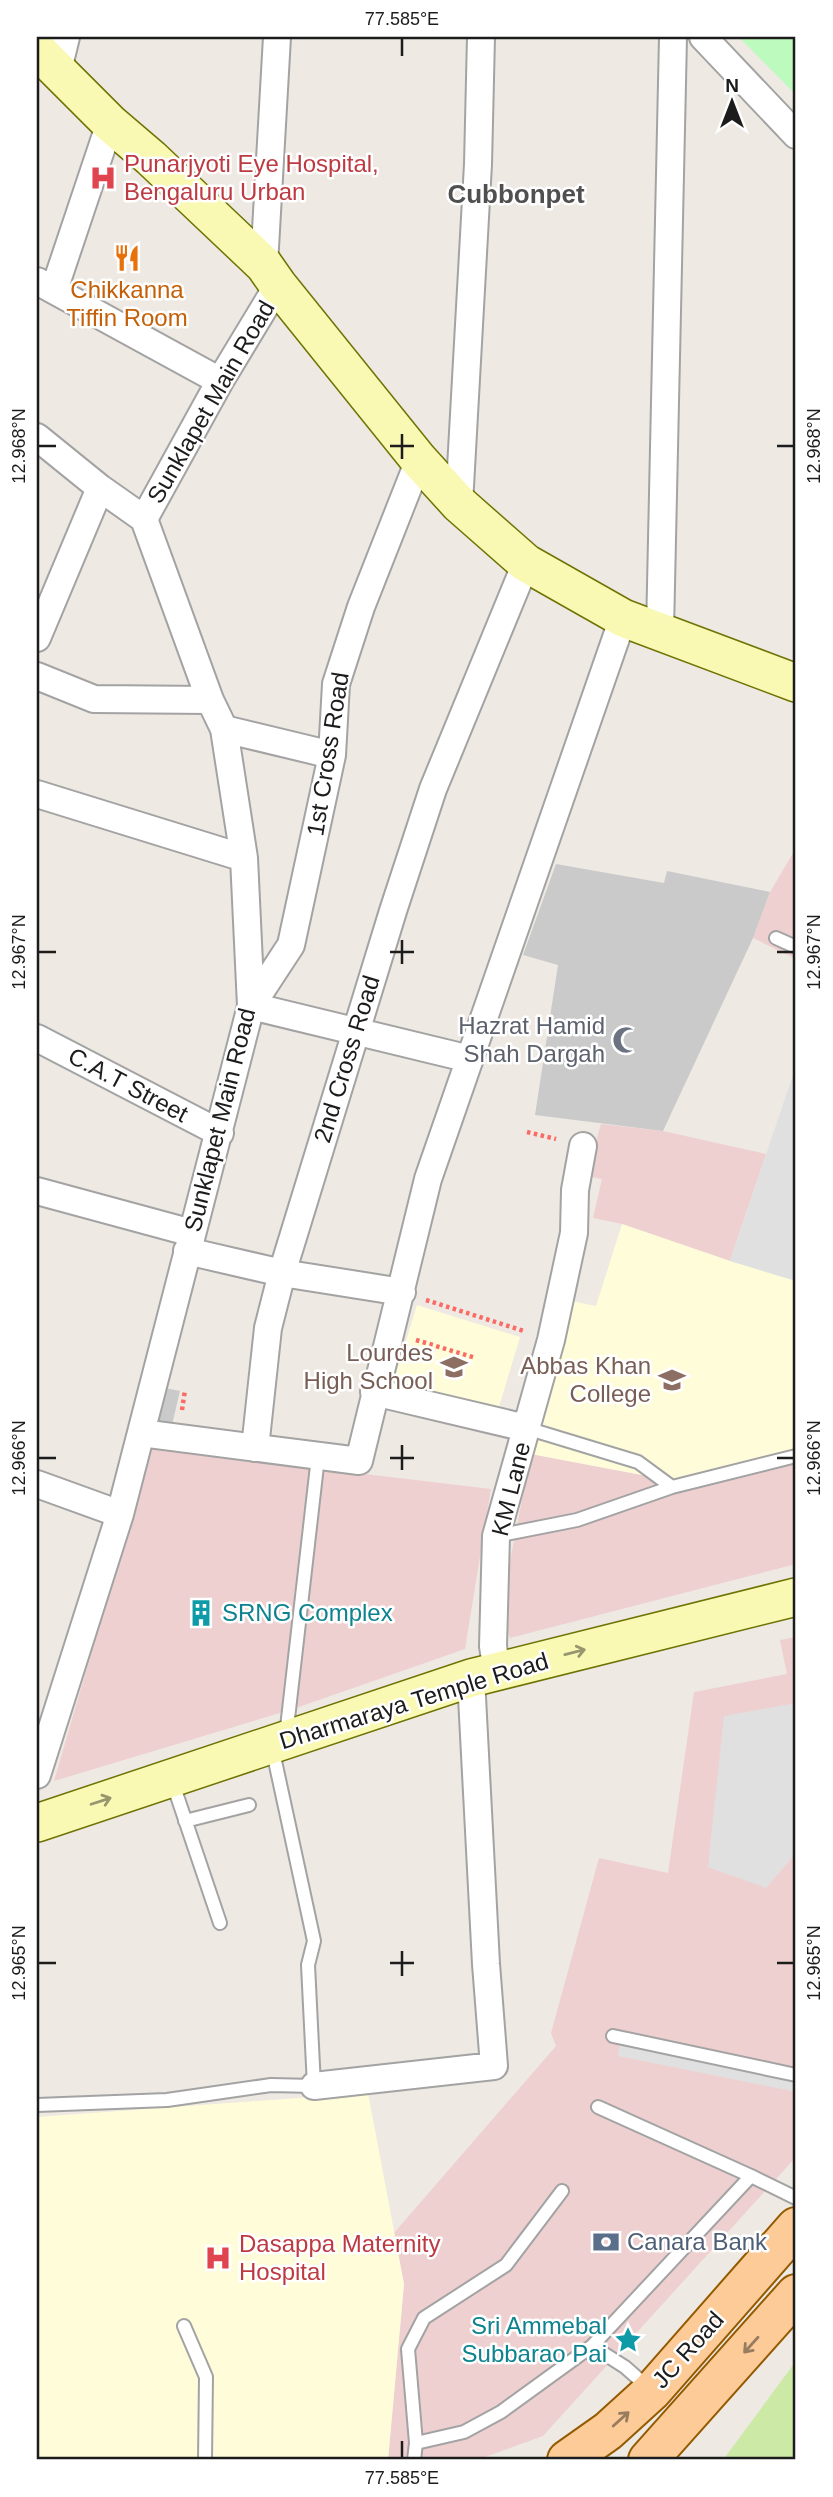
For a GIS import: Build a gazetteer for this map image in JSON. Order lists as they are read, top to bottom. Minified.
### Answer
{"streets":{"main road":["JC Road"],"street":["Sunklapet Main Road","1st Cross Road","2nd Cross Road","C.A.T Street","KM Lane","Dharmaraya Temple Road"]},"crossings":[["Sunklapet Main Road","1st Cross Road"],["Sunklapet Main Road","C.A.T Street"],["KM Lane","Dharmaraya Temple Road"]],"one_way":["Dharmaraya Temple Road"],"districts":["Cubbonpet"],"places":{"hospital":["Punarjyoti Eye Hospital, Bengaluru Urban","Dasappa Maternity Hospital"],"restaurant":["Chikkanna Tiffin Room"],"mosque":["Hazrat Hamid Shah Dargah"],"school or university":["Lourdes High School","Abbas Khan College"],"building":["SRNG Complex"],"bank":["Canara Bank"],"place":["Sri Ammebal Subbarao Pai"]},"north":"top","coordinates":["77.585°E","12.968°N","12.967°N","12.966°N","12.965°N"]}
